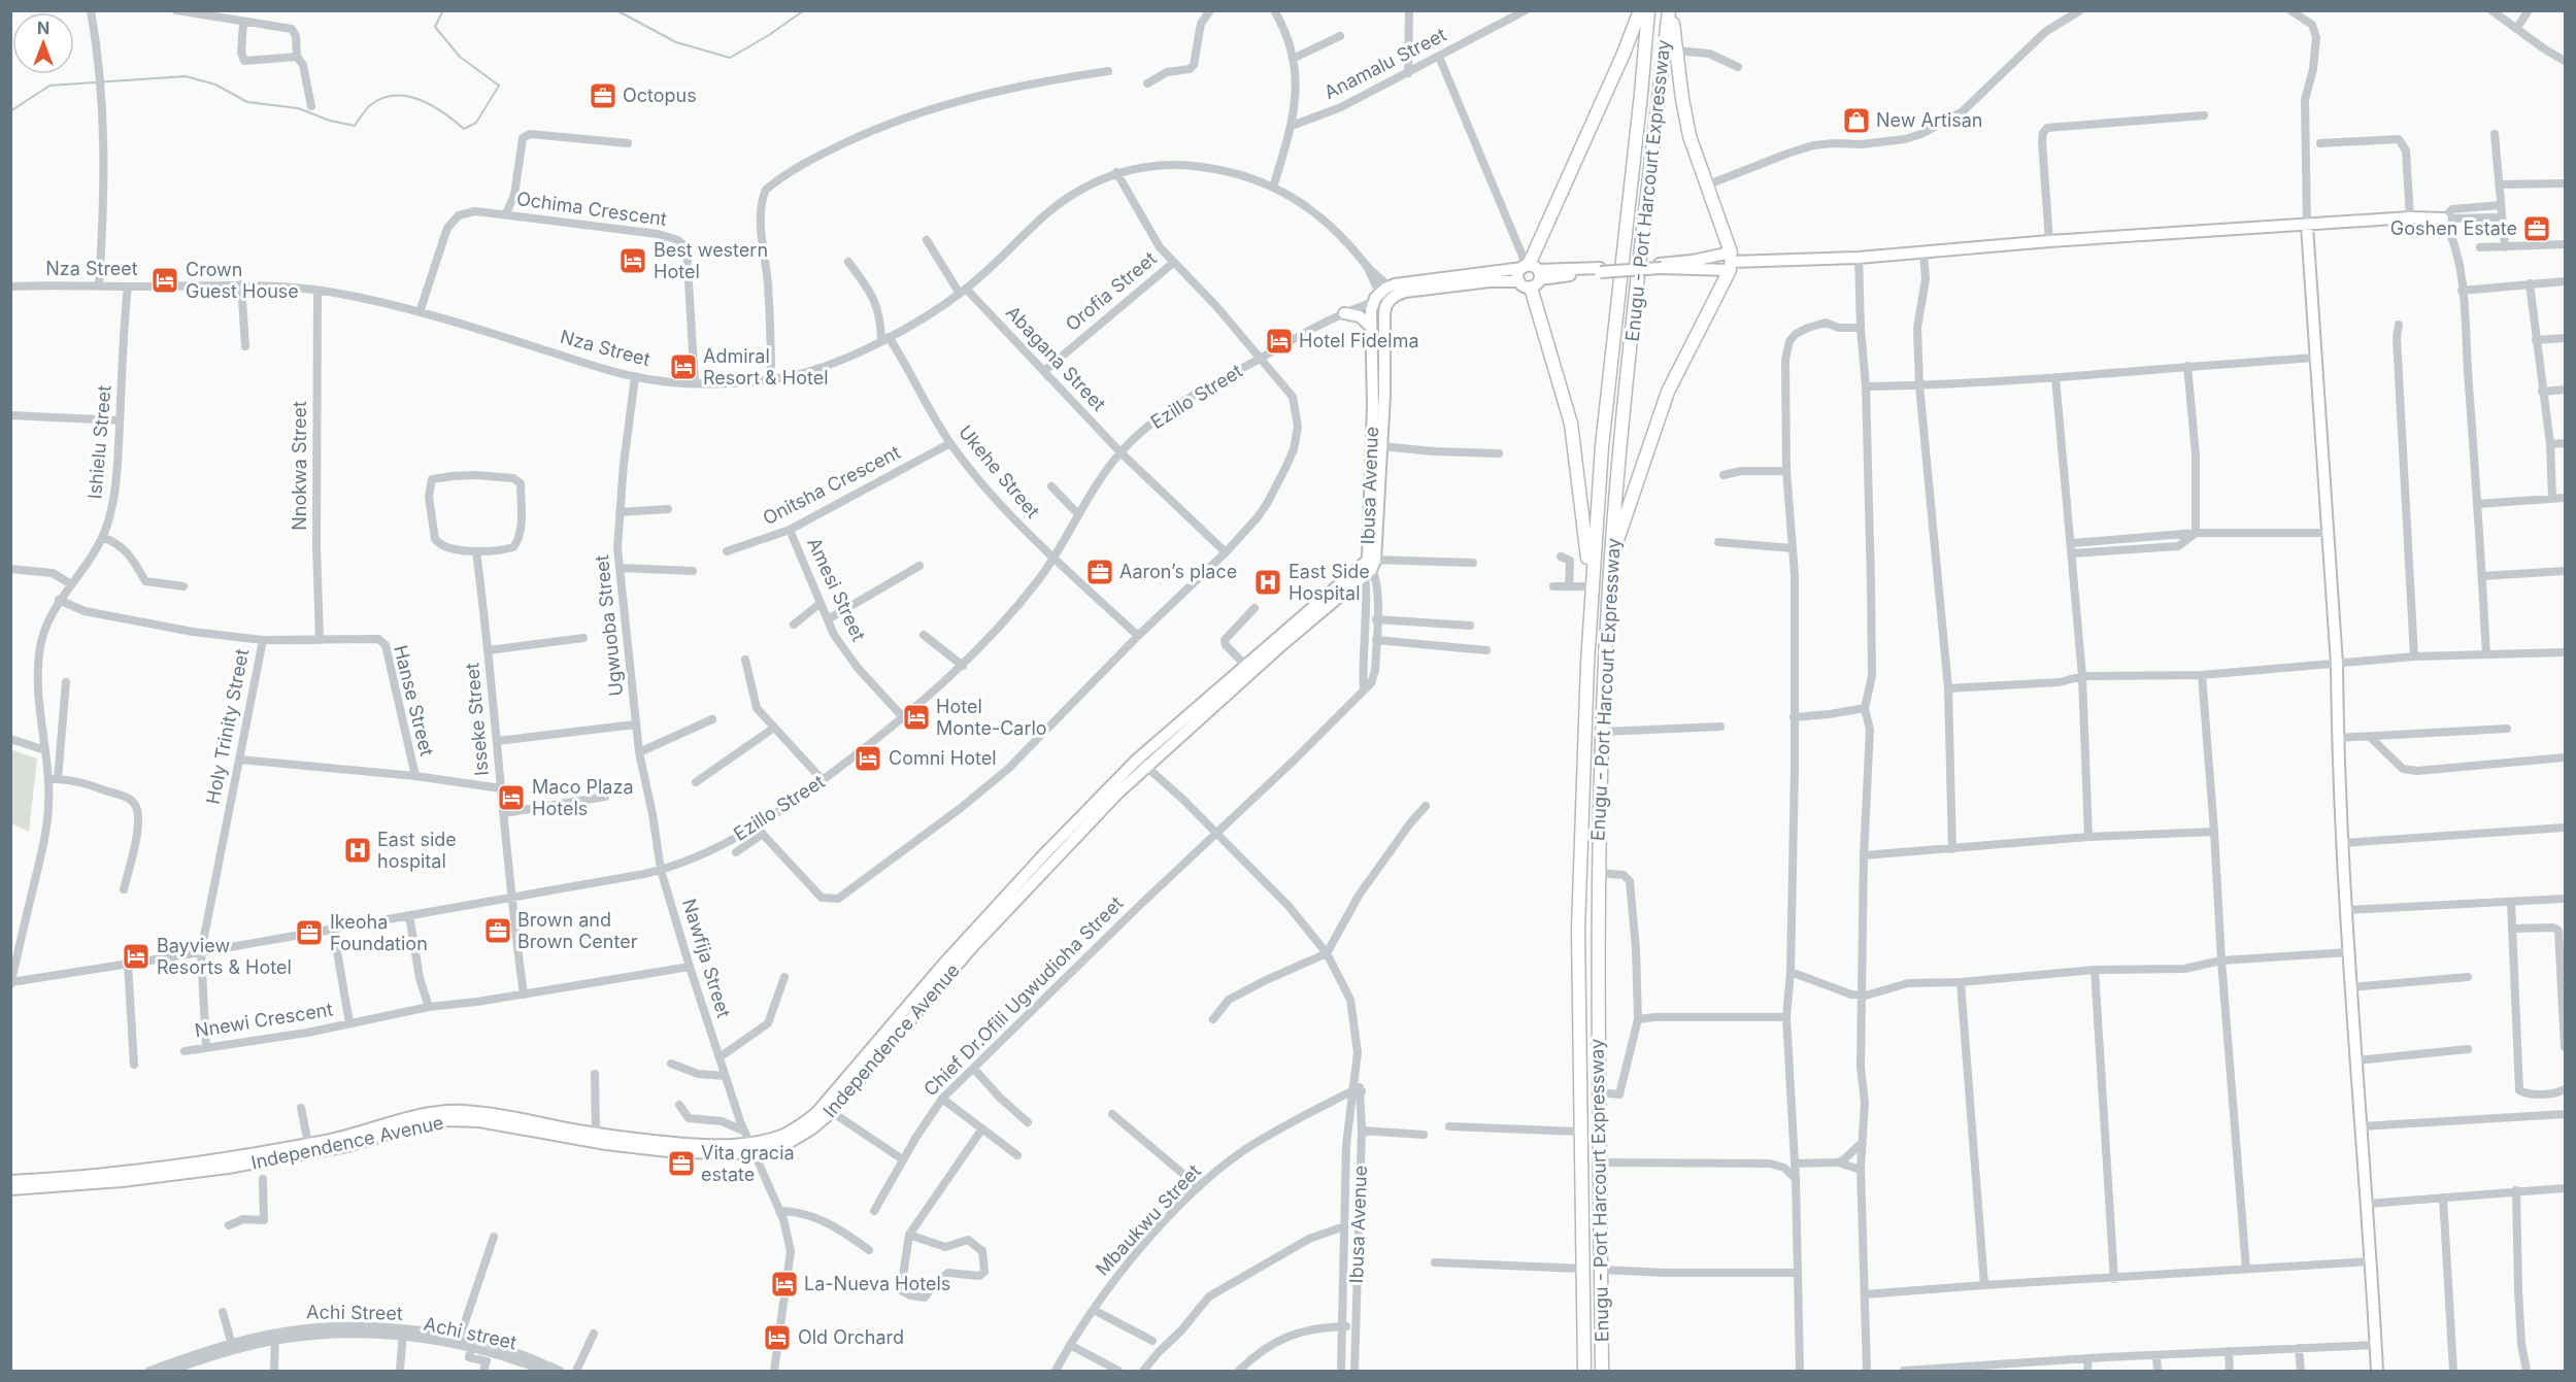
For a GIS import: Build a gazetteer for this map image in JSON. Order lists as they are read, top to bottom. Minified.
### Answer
{"streets":{"highway":["Enugu - Port Harcourt Expressway"],"main road":["Ibusa Avenue","Independence Avenue"],"street":["Anamalu Street","Ochima Crescent","Nza Street","Orofia Street","Abagana Street","Ezillo Street","Ishielu Street","Nnokwa Street","Ukehe Street","Onitsha Crescent","Amesi Street","Ugwuoba Street","Hanse Street","Isseke Street","Holy Trinity Street","Nawfija Street","Chief Dr.Ofili Ugwudioha Street","Nnewi Crescent","Mbaukwu Street","Achi Street","Achi street"]},"crossings":[["Ochima Crescent","Nza Street"],["Nza Street","Orofia Street"],["Nza Street","Abagana Street"],["Nza Street","Ishielu Street"],["Nza Street","Nnokwa Street"],["Nza Street","Ukehe Street"],["Nza Street","Ugwuoba Street"],["Orofia Street","Abagana Street"],["Orofia Street","Ezillo Street"],["Orofia Street","Ukehe Street"],["Abagana Street","Ezillo Street"],["Ezillo Street","Ishielu Street"],["Ezillo Street","Ukehe Street"],["Ezillo Street","Ibusa Avenue"],["Ezillo Street","Amesi Street"],["Ezillo Street","Ugwuoba Street"],["Ezillo Street","Isseke Street"],["Ezillo Street","Holy Trinity Street"],["Ezillo Street","Nawfija Street"],["Ezillo Street","Nnewi Crescent"],["Ishielu Street","Holy Trinity Street"],["Nnokwa Street","Hanse Street"],["Ukehe Street","Onitsha Crescent"],["Onitsha Crescent","Amesi Street"],["Ibusa Avenue","Chief Dr.Ofili Ugwudioha Street"],["Ibusa Avenue","Independence Avenue"],["Ibusa Avenue","Mbaukwu Street"],["Ugwuoba Street","Nawfija Street"],["Hanse Street","Holy Trinity Street"],["Isseke Street","Nnewi Crescent"],["Holy Trinity Street","Nnewi Crescent"],["Nawfija Street","Nnewi Crescent"],["Nawfija Street","Independence Avenue"],["Achi Street","Achi street"]],"places":{"office":["Octopus","Goshen Estate","Aaron’s place","Brown and Brown Center","Ikeoha Foundation","Vita gracia estate"],"shop":["New Artisan"],"hotel":["Best western Hotel","Crown Guest House","Hotel Fidelma","Admiral Resort & Hotel","Hotel Monte-Carlo","Comni Hotel","Maco Plaza Hotels","Bayview Resorts & Hotel","La-Nueva Hotels","Old Orchard"],"hospital":["East Side Hospital","East side hospital"]},"north":"top"}
